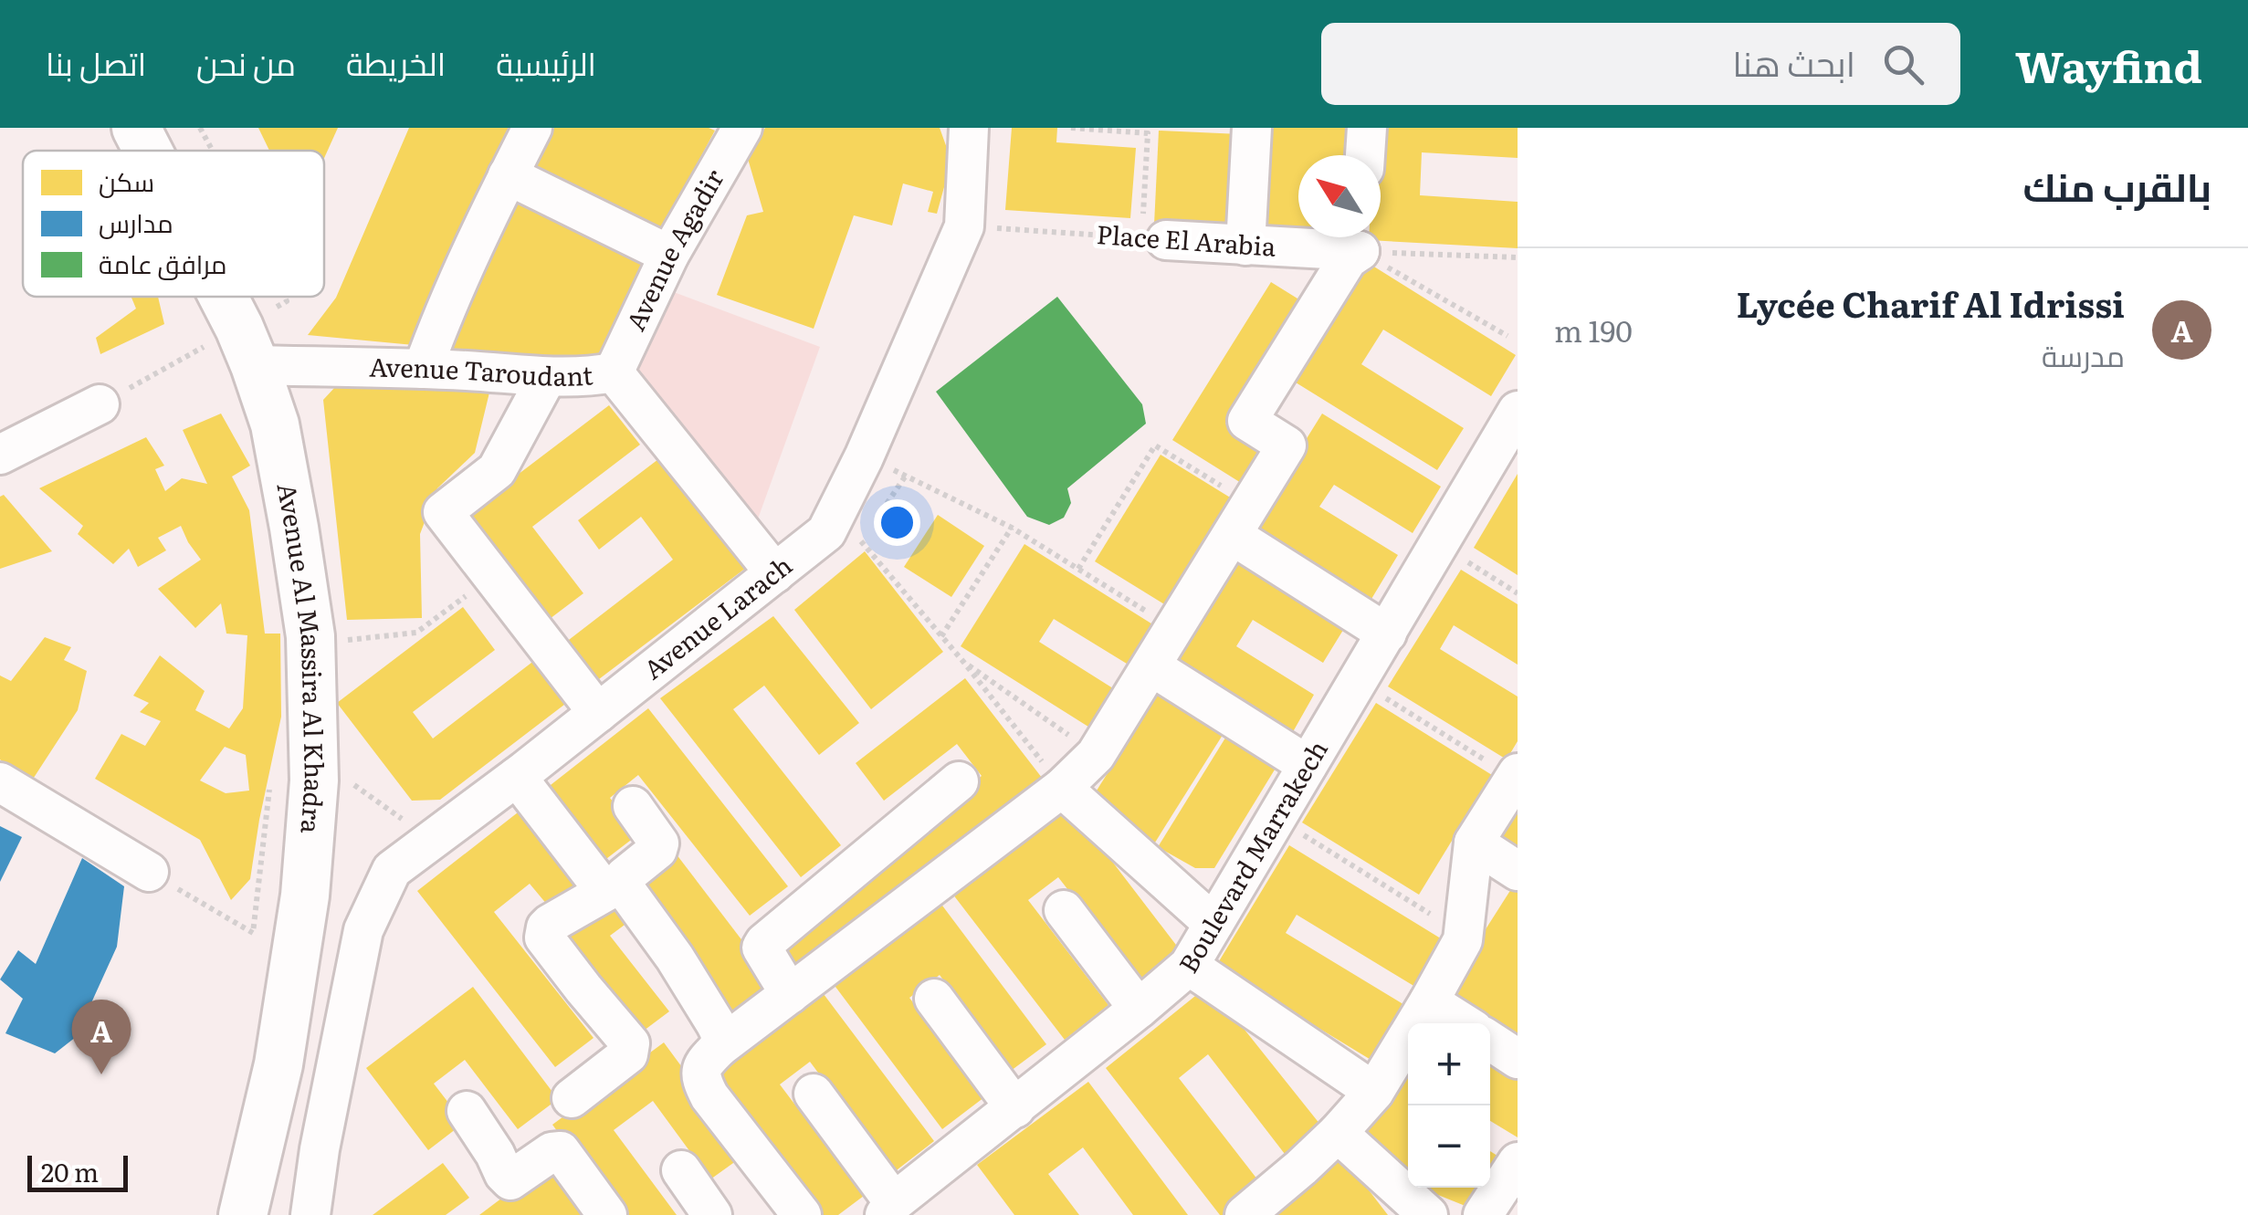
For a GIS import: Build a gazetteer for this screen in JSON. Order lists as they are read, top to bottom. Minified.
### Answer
{"streets":{"main road":["Avenue Al Massira Al Khadra"],"street":["Place El Arabia","Avenue Agadir","Avenue Taroudant","Avenue Larach","Boulevard Marrakech"]},"crossings":[["Place El Arabia","Avenue Larach"],["Avenue Agadir","Avenue Taroudant"],["Avenue Taroudant","Avenue Larach"],["Avenue Taroudant","Avenue Al Massira Al Khadra"]],"legend":["سكن","مدارس","مرافق عامة"],"scale_bar":"20 m","north":"top left","page":{"header":"Wayfind","search":"ابحث هنا","nav":["الرئيسية","الخريطة","من نحن","اتصل بنا"],"heading":"بالقرب منك","list":[{"mark":"A","name":"Lycée Charif Al Idrissi","note":"مدرسة","value":"190 m"}],"pins":"A","map_buttons":["+","−"],"scale":"20 m"}}
